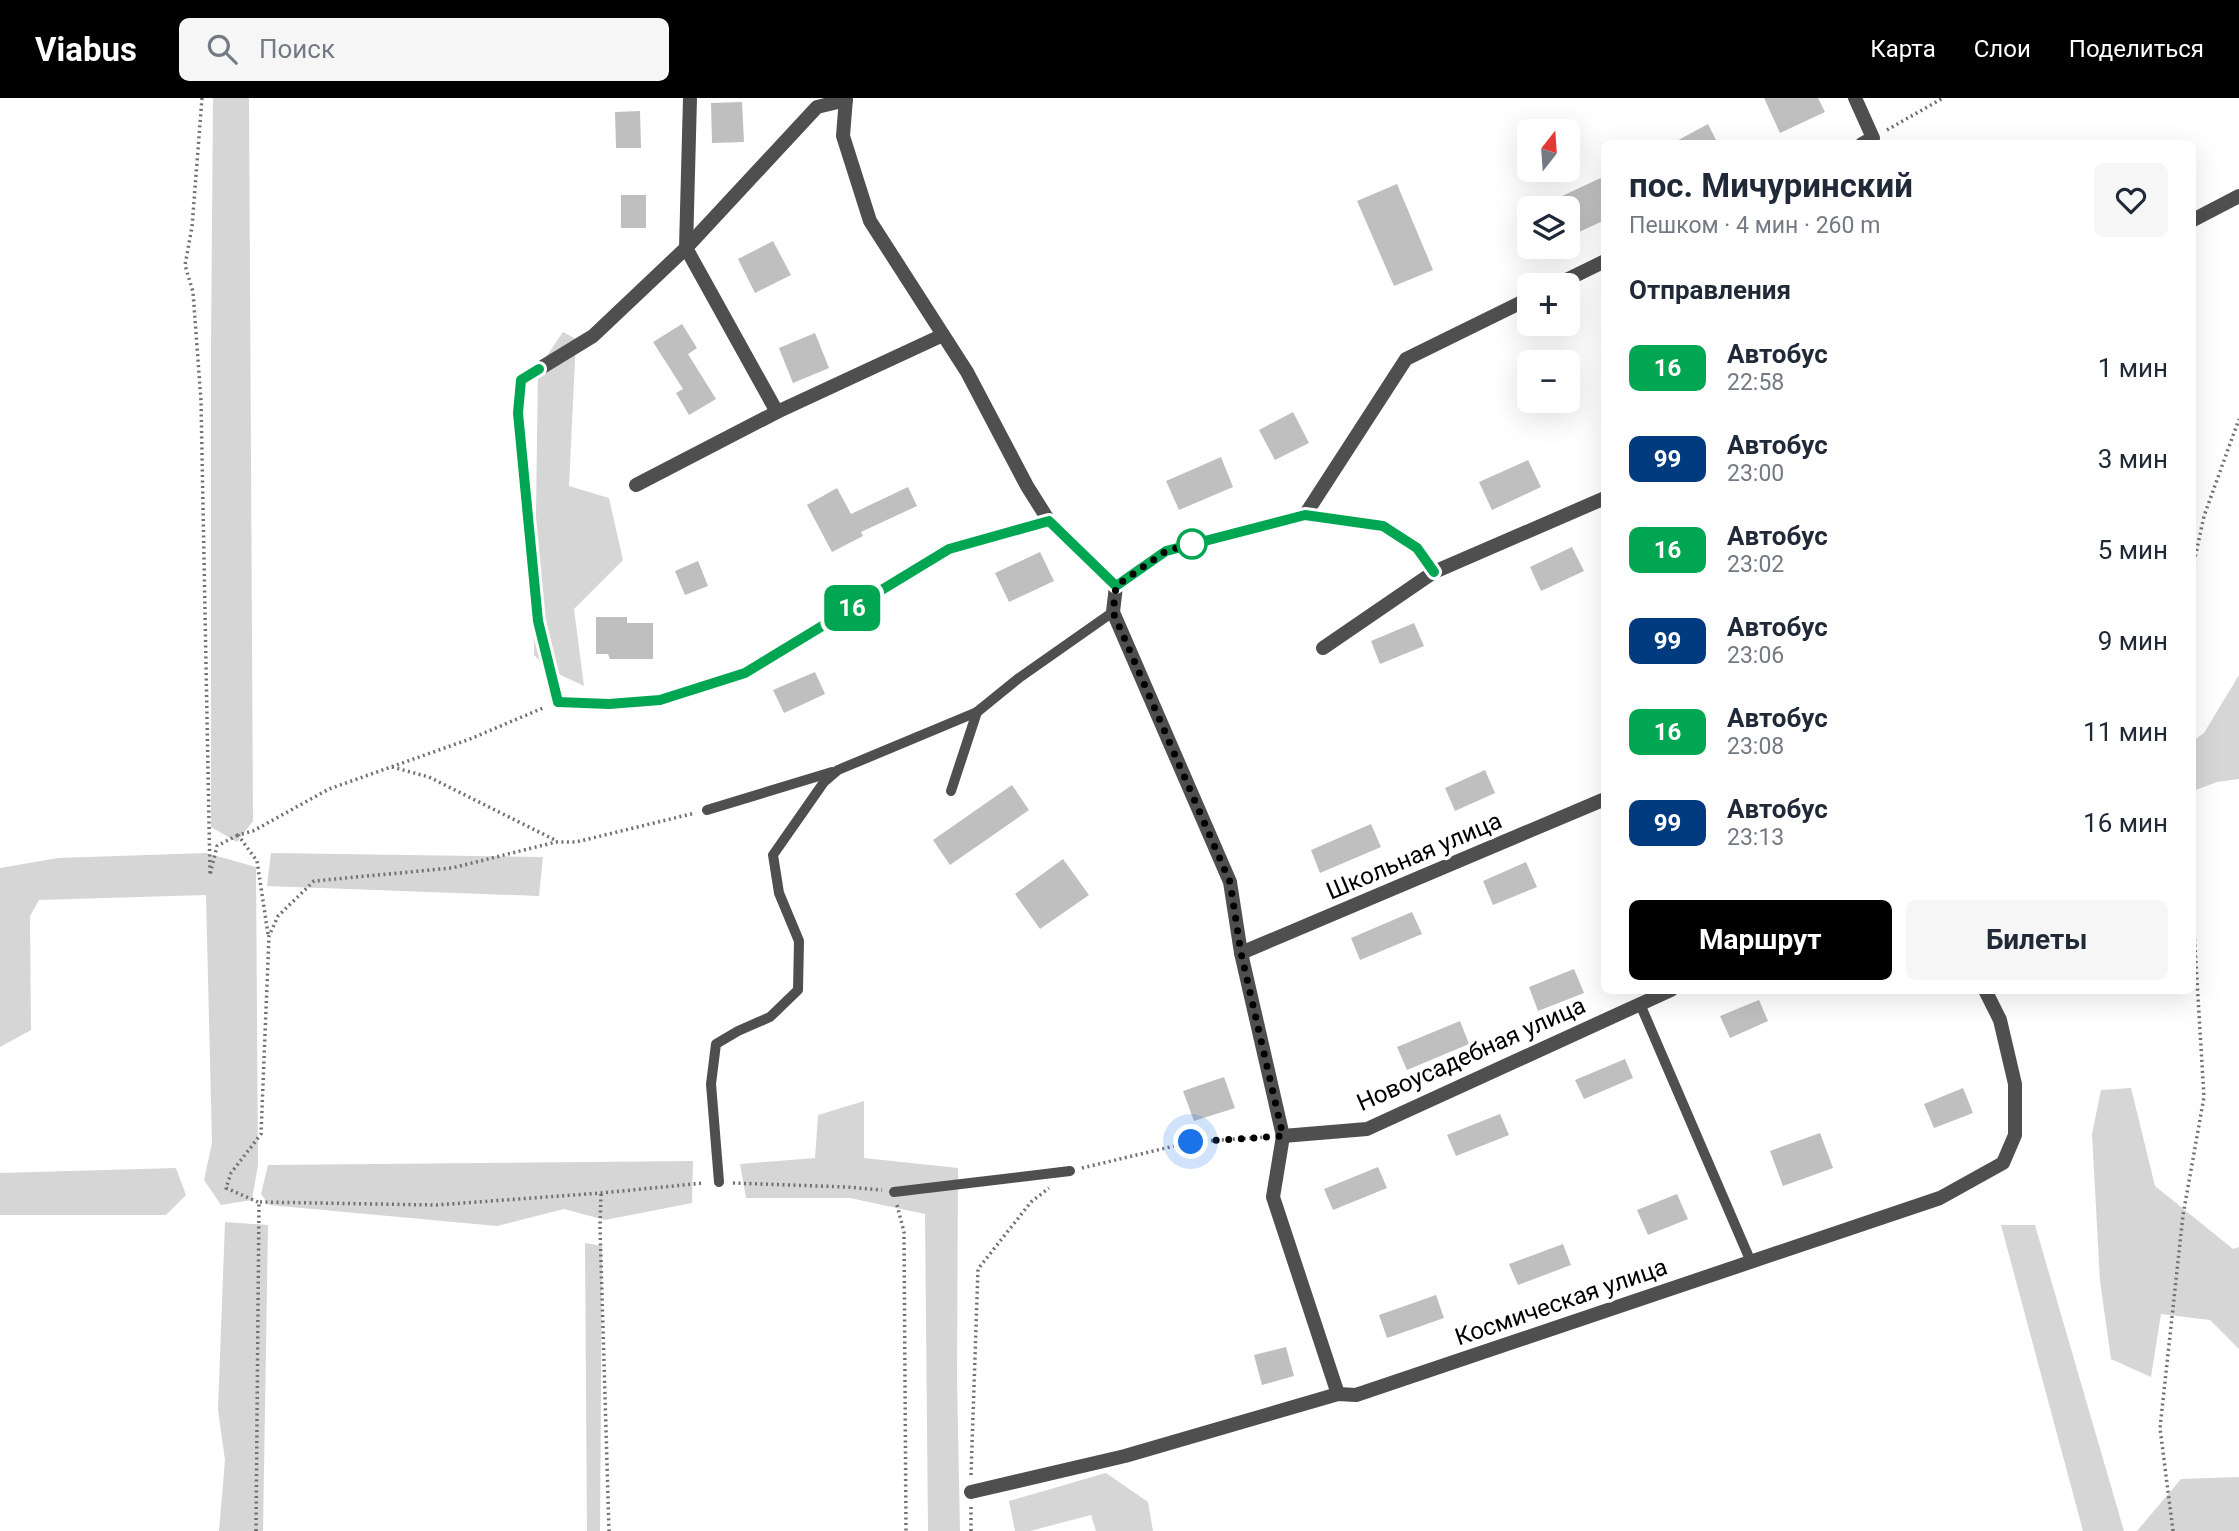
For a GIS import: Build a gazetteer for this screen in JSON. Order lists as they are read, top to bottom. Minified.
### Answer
{"streets":{"street":["Школьная улица","Новоусадебная улица","Космическая улица"]},"lines":["bus line 16"],"north":"top","page":{"header":"Viabus","search":"Поиск","nav":["Карта","Слои","Поделиться"],"on_map":"16","map_buttons":["+","−"],"heading":[["пос. Мичуринский","Пешком · 4 мин · 260 m"],"Отправления"],"list":[{"mark":"16","name":"Автобус","note":"22:58","value":"1 мин"},{"mark":"99","name":"Автобус","note":"23:00","value":"3 мин"},{"mark":"16","name":"Автобус","note":"23:02","value":"5 мин"},{"mark":"99","name":"Автобус","note":"23:06","value":"9 мин"},{"mark":"16","name":"Автобус","note":"23:08","value":"11 мин"},{"mark":"99","name":"Автобус","note":"23:13","value":"16 мин"}],"buttons":["Маршрут","Билеты"]}}
